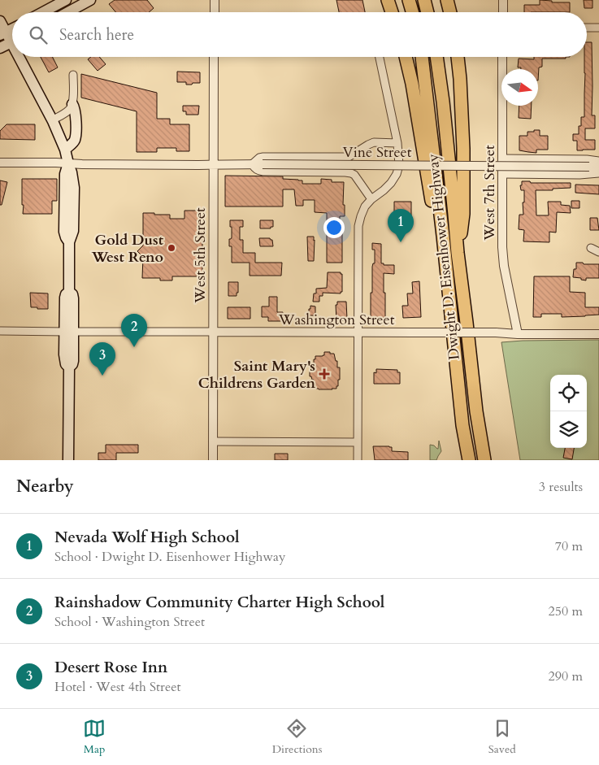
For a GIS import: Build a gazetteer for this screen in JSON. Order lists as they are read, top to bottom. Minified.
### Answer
{"streets":{"highway":["Dwight D. Eisenhower Highway"],"street":["Vine Street","West 7th Street","West 5th Street","Washington Street"]},"crossings":[["Vine Street","West 5th Street"],["West 7th Street","Washington Street"],["West 5th Street","Washington Street"]],"places":{"other":["Gold Dust West Reno"],"health":["Saint Mary's Childrens Garden"]},"north":"right","page":{"search":"Search here","pins":["1","2","3"],"heading":["Nearby","3 results"],"list":[{"mark":"1","name":"Nevada Wolf High School","note":"School · Dwight D. Eisenhower Highway","value":"70 m"},{"mark":"2","name":"Rainshadow Community Charter High School","note":"School · Washington Street","value":"250 m"},{"mark":"3","name":"Desert Rose Inn","note":"Hotel · West 4th Street","value":"290 m"}],"nav":["Map","Directions","Saved"]}}
